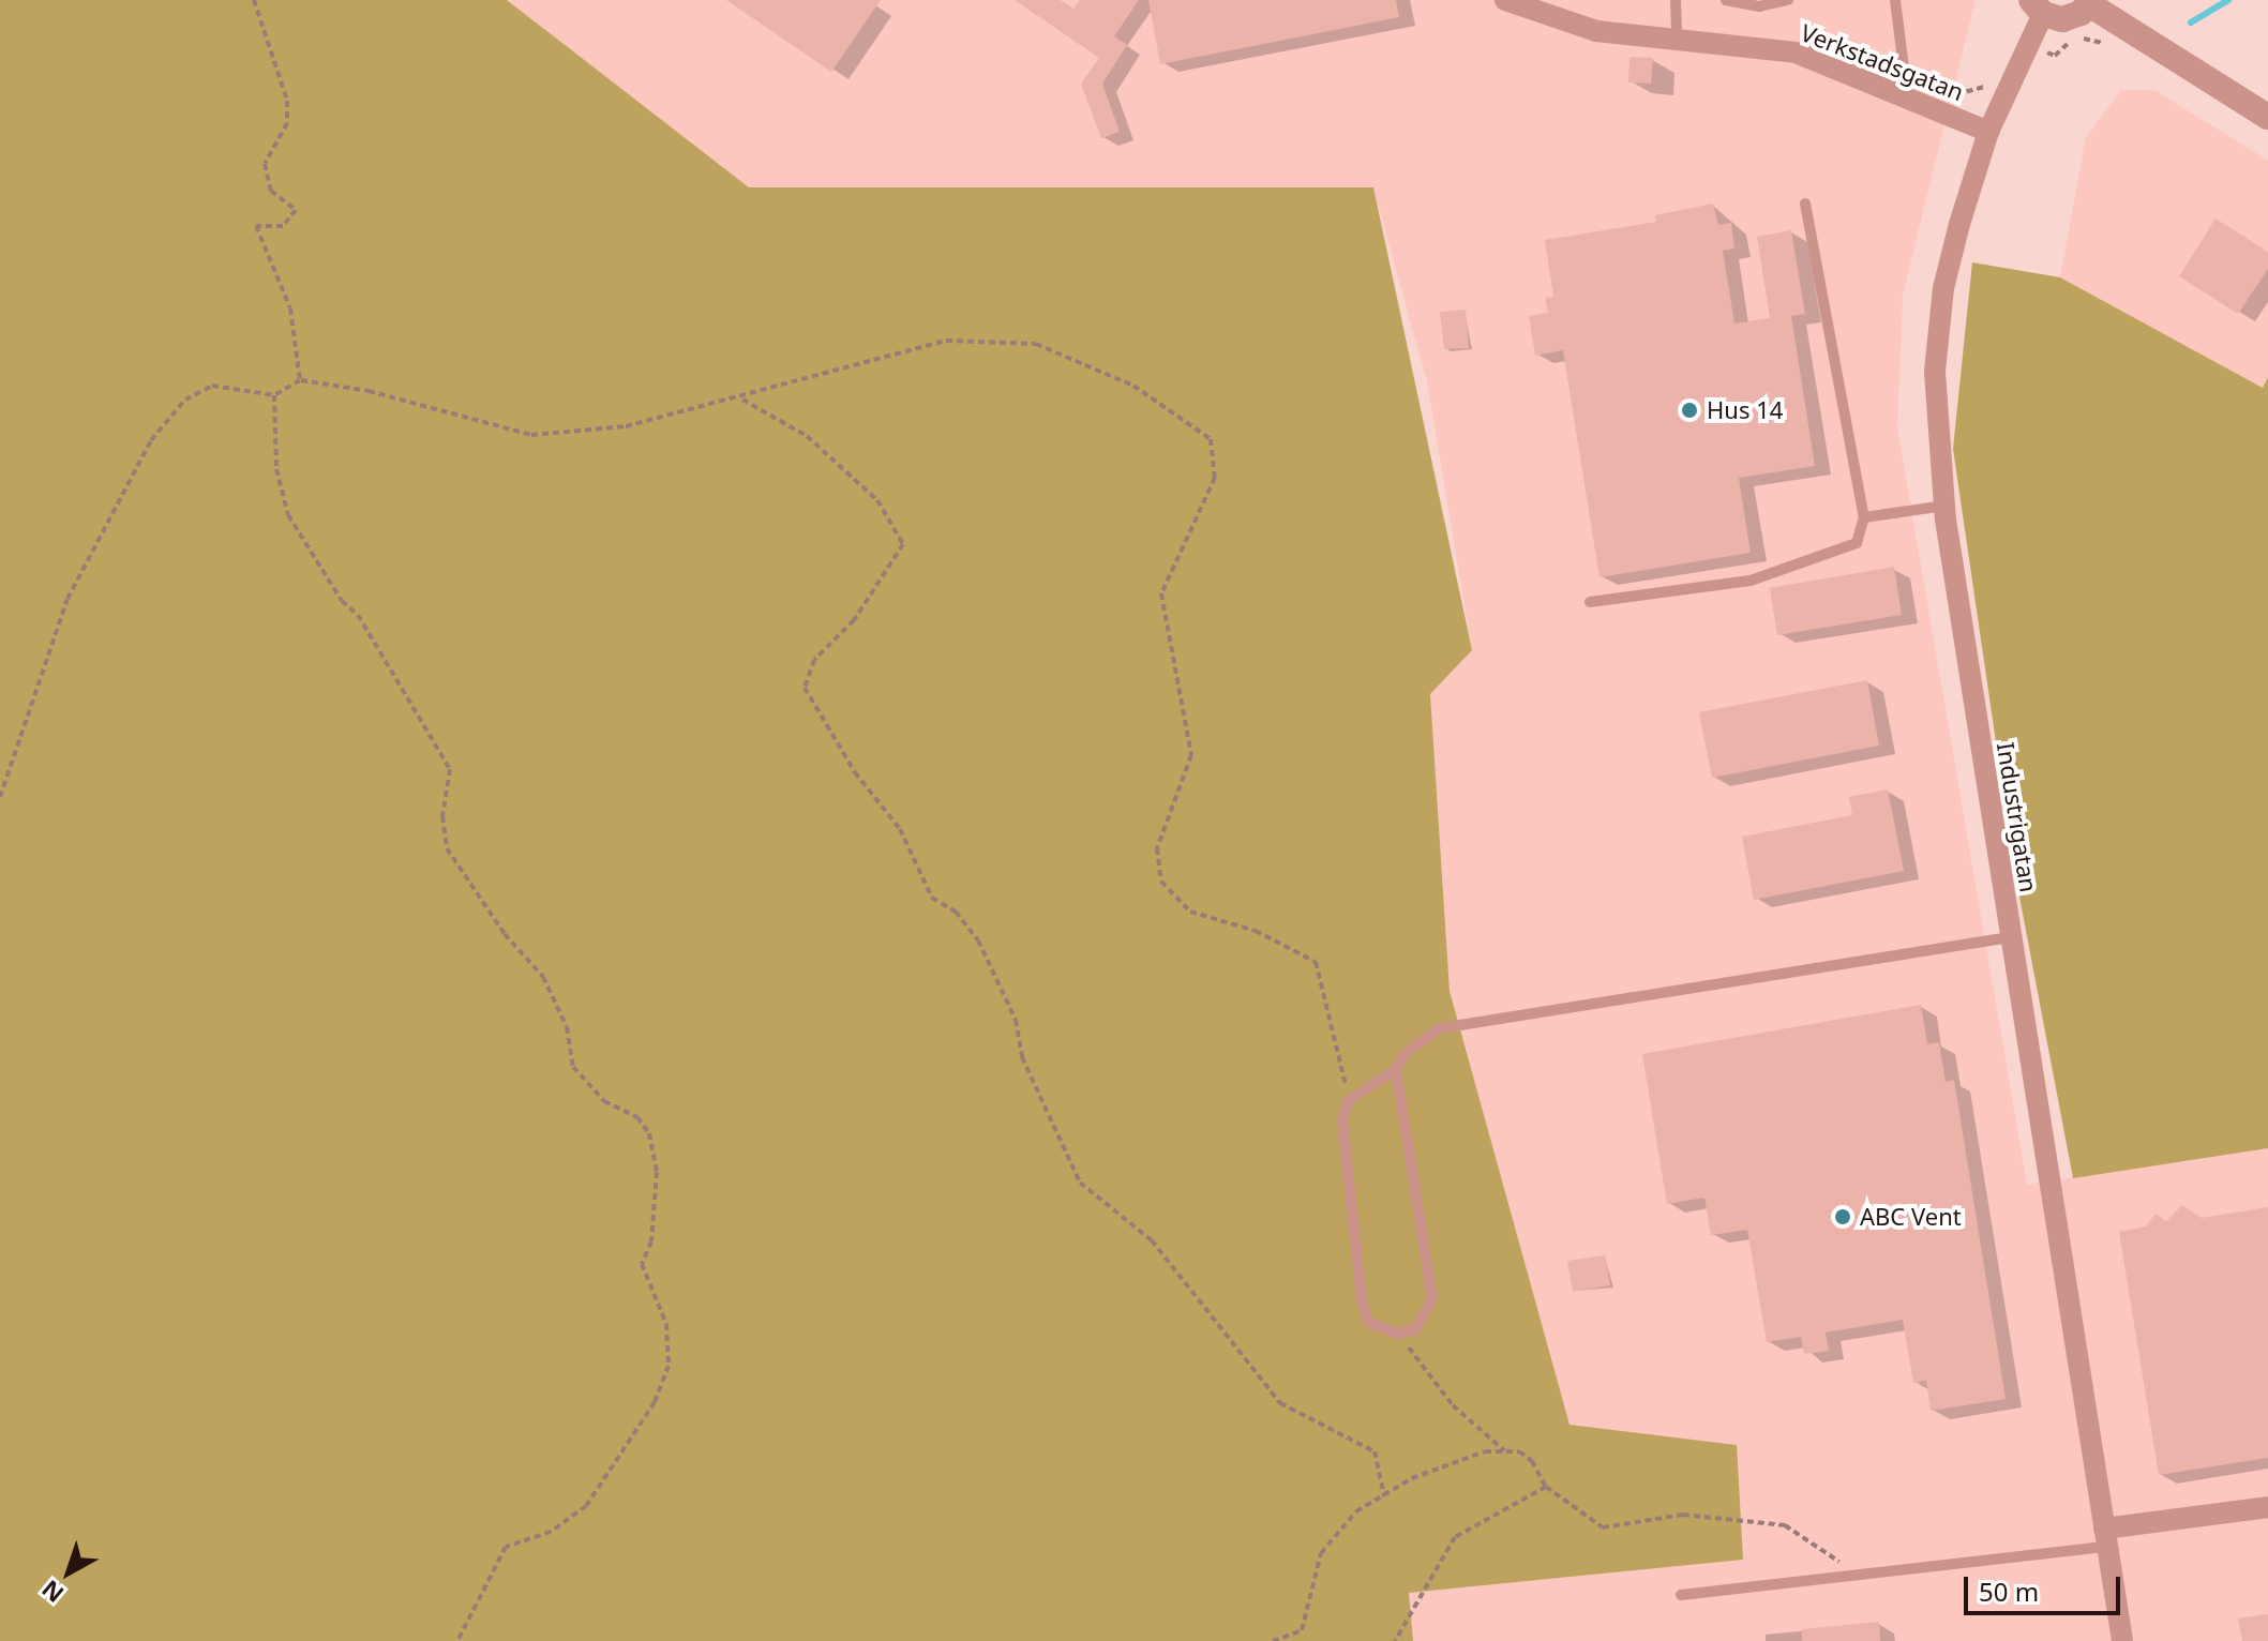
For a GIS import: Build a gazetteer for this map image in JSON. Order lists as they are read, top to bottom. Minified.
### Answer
{"streets":{"street":["Verkstadsgatan","Industrigatan"]},"crossings":[["Verkstadsgatan","Industrigatan"]],"places":["Hus 14","ABC Vent"],"scale_bar":"50 m","north":"bottom left"}
